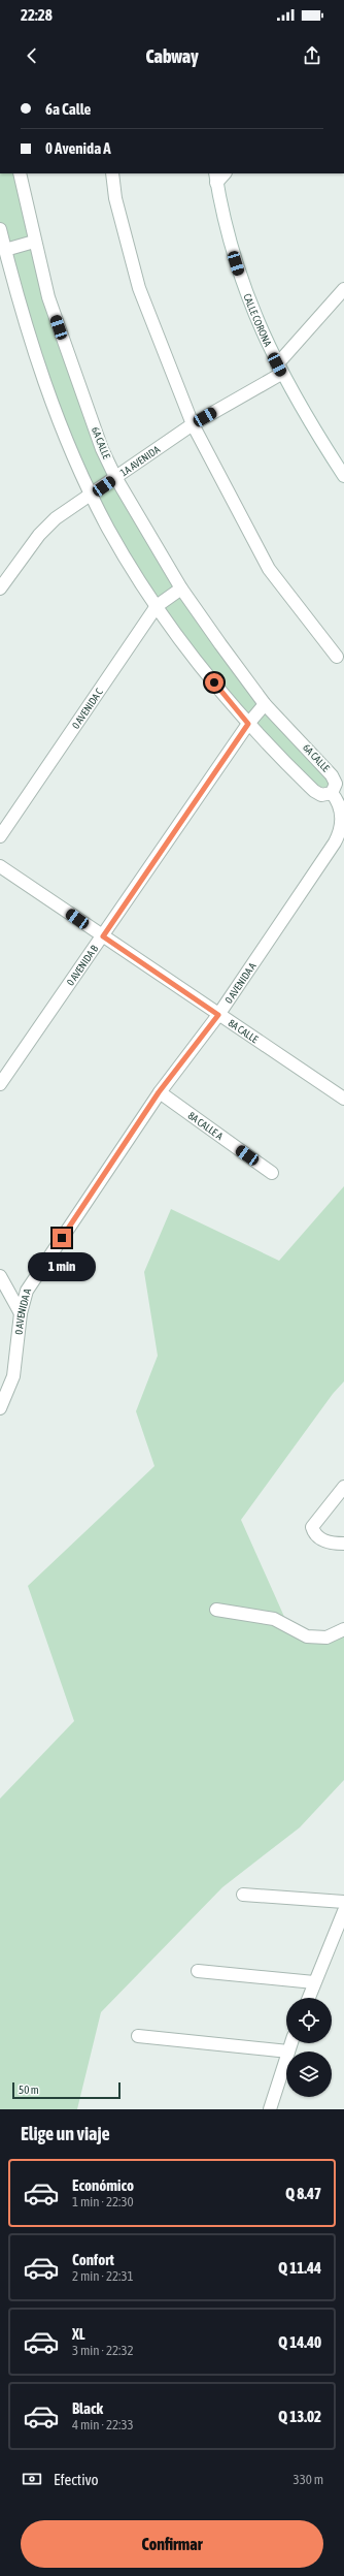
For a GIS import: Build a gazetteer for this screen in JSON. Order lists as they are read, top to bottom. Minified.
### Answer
{"streets":{"street":["CALLE CORONA","6A CALLE","1A AVENIDA","0 AVENIDA C","0 AVENIDA B","0 AVENIDA A","8A CALLE","8A CALLE A"]},"crossings":[["CALLE CORONA","1A AVENIDA"],["6A CALLE","1A AVENIDA"],["6A CALLE","0 AVENIDA C"],["6A CALLE","0 AVENIDA B"],["6A CALLE","0 AVENIDA A"],["0 AVENIDA B","8A CALLE"],["0 AVENIDA A","8A CALLE"],["0 AVENIDA A","8A CALLE A"]],"scale_bar":"50 m","page":{"status":"22:28","header":"Cabway","banner":["6a Calle","0 Avenida A"],"bubble":"1 min","scale":"50 m","heading":"Elige un viaje","list":[{"name":"Económico","note":"1 min · 22:30","value":"Q 8.47"},{"name":"Confort","note":"2 min · 22:31","value":"Q 11.44"},{"name":"XL","note":"3 min · 22:32","value":"Q 14.40"},{"name":"Black","note":"4 min · 22:33","value":"Q 13.02"}],"pay":["Efectivo","330 m"],"buttons":"Confirmar"}}
